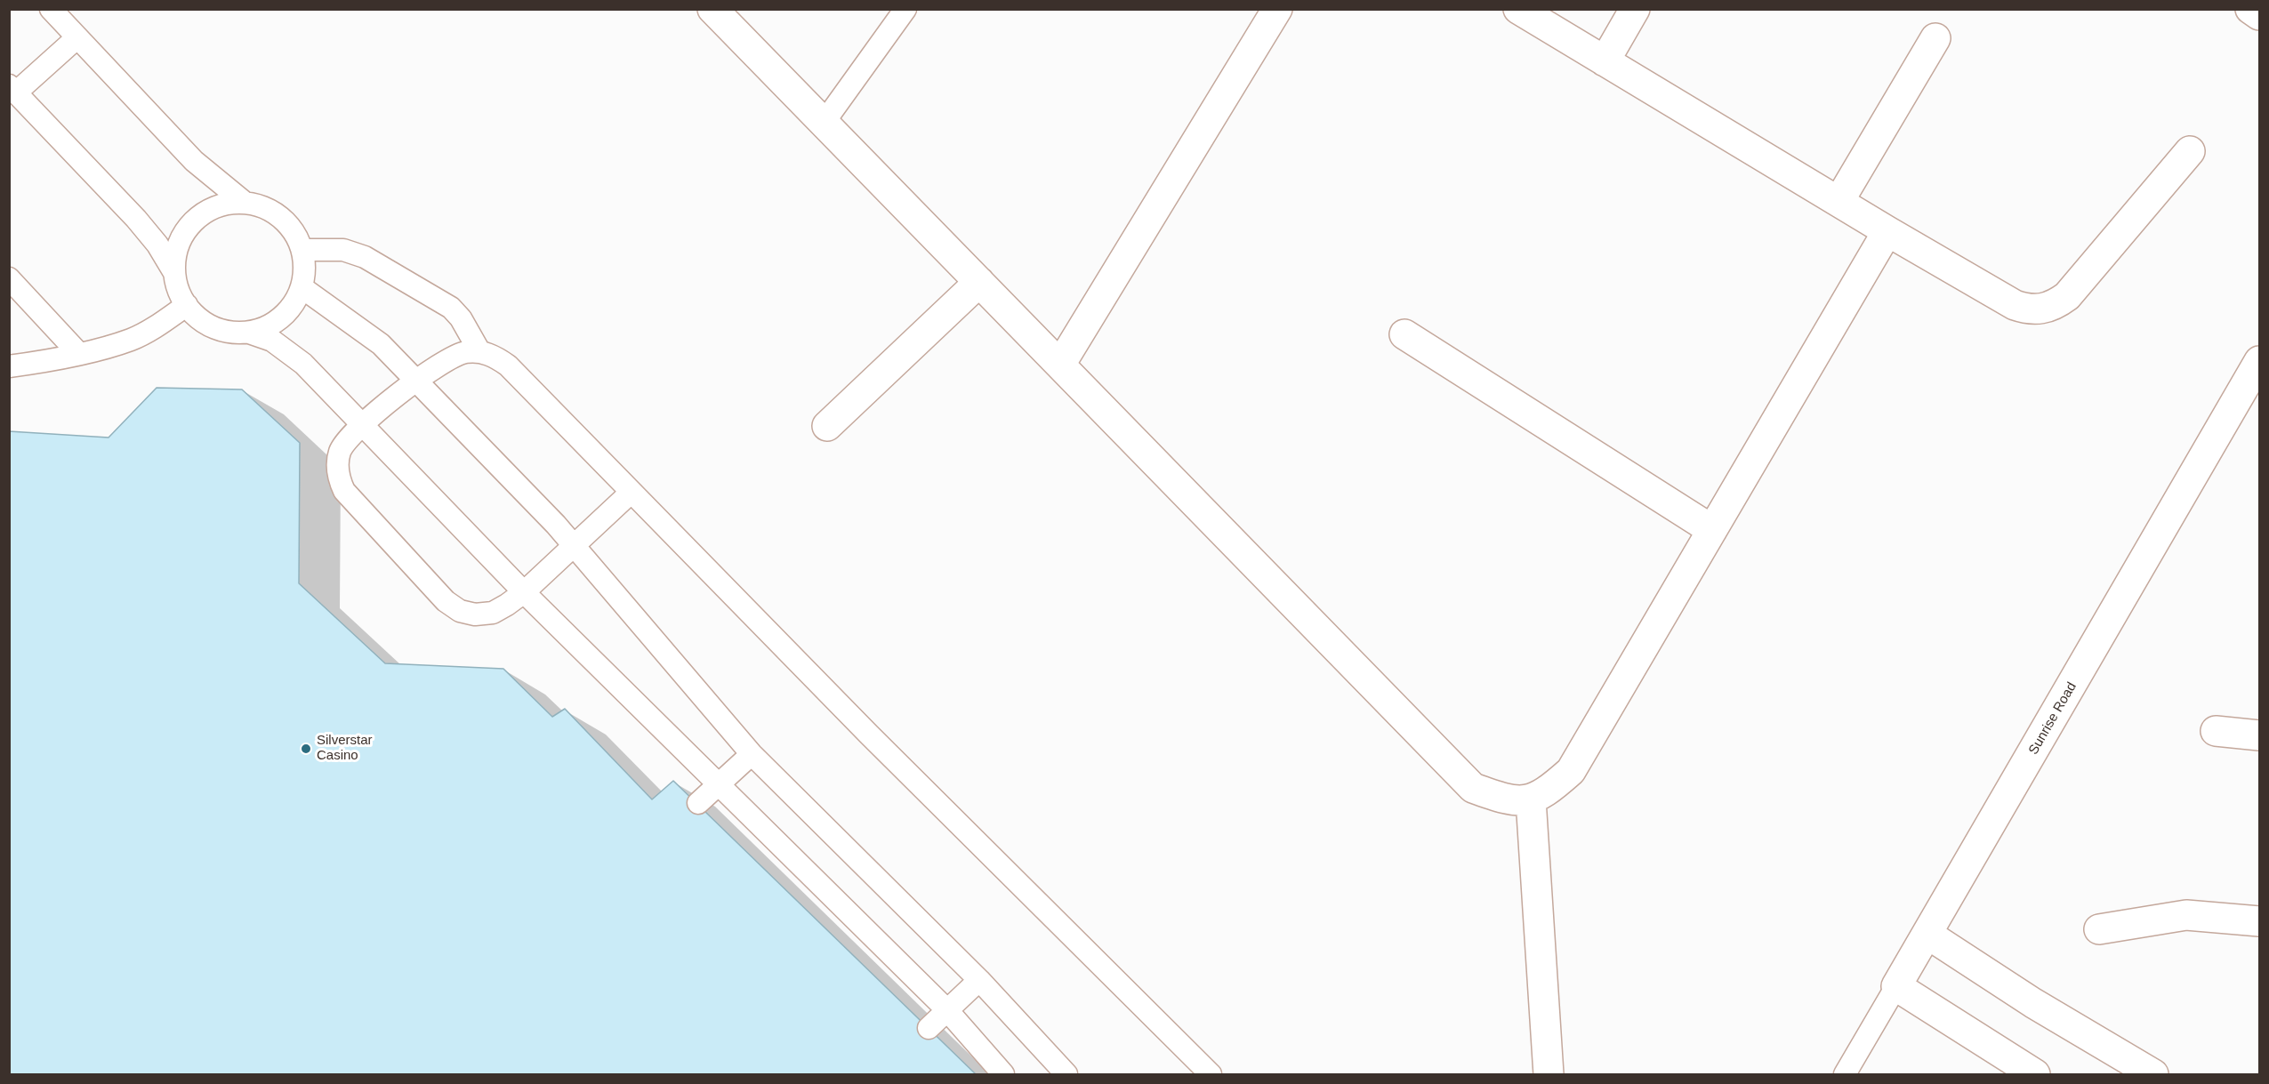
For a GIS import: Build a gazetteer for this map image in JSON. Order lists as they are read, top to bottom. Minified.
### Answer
{"streets":{"street":["Sunrise Road"]},"places":["Silverstar Casino"]}
